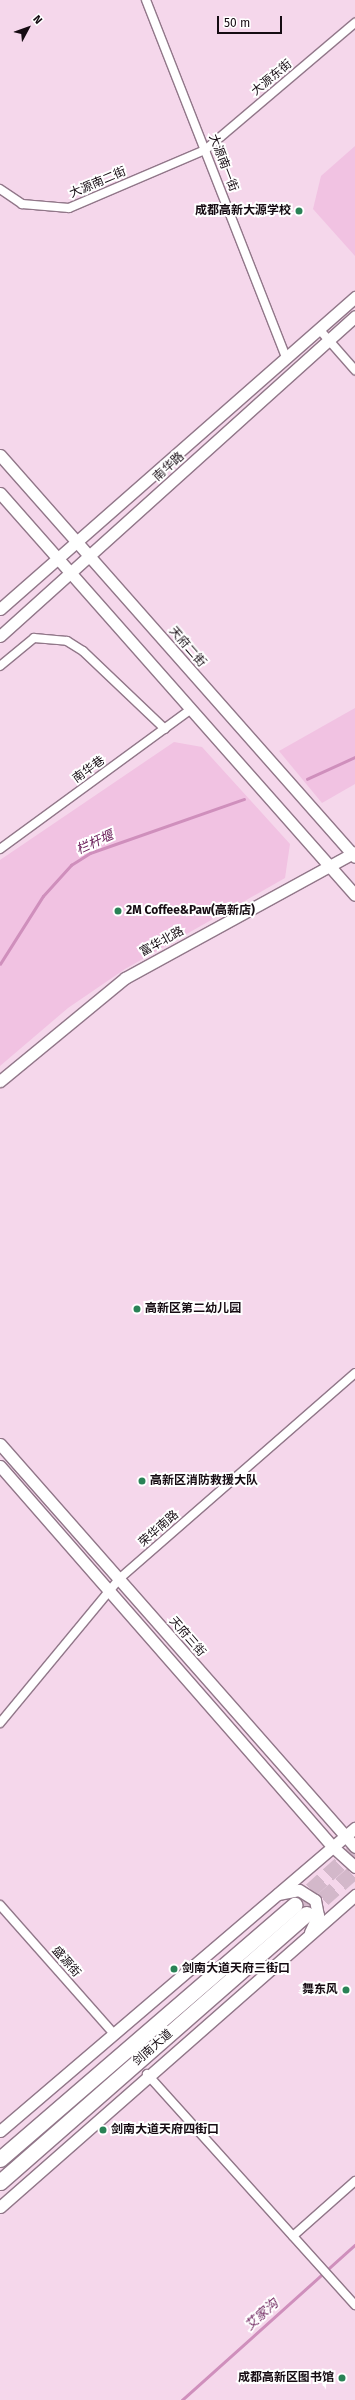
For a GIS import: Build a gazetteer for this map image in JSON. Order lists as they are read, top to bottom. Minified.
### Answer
{"streets":{"highway":["剑南大道"],"main road":["南华路","天府二街","富华北路","天府三街"],"street":["大源东街","大源南一街","大源南二街","南华巷","荣华南路","盛源街"]},"crossings":[["大源东街","大源南一街"],["大源东街","大源南二街"],["大源南一街","大源南二街"],["大源南一街","南华路"],["南华路","天府二街"],["天府二街","富华北路"],["荣华南路","天府三街"]],"water":["栏杆堰","艾家沟"],"places":["成都高新大源学校","2M Coffee&Paw(高新店)","高新区第二幼儿园","高新区消防救援大队","剑南大道天府三街口","舞东风","剑南大道天府四街口","成都高新区图书馆"],"scale_bar":"50 m","north":"top right"}
